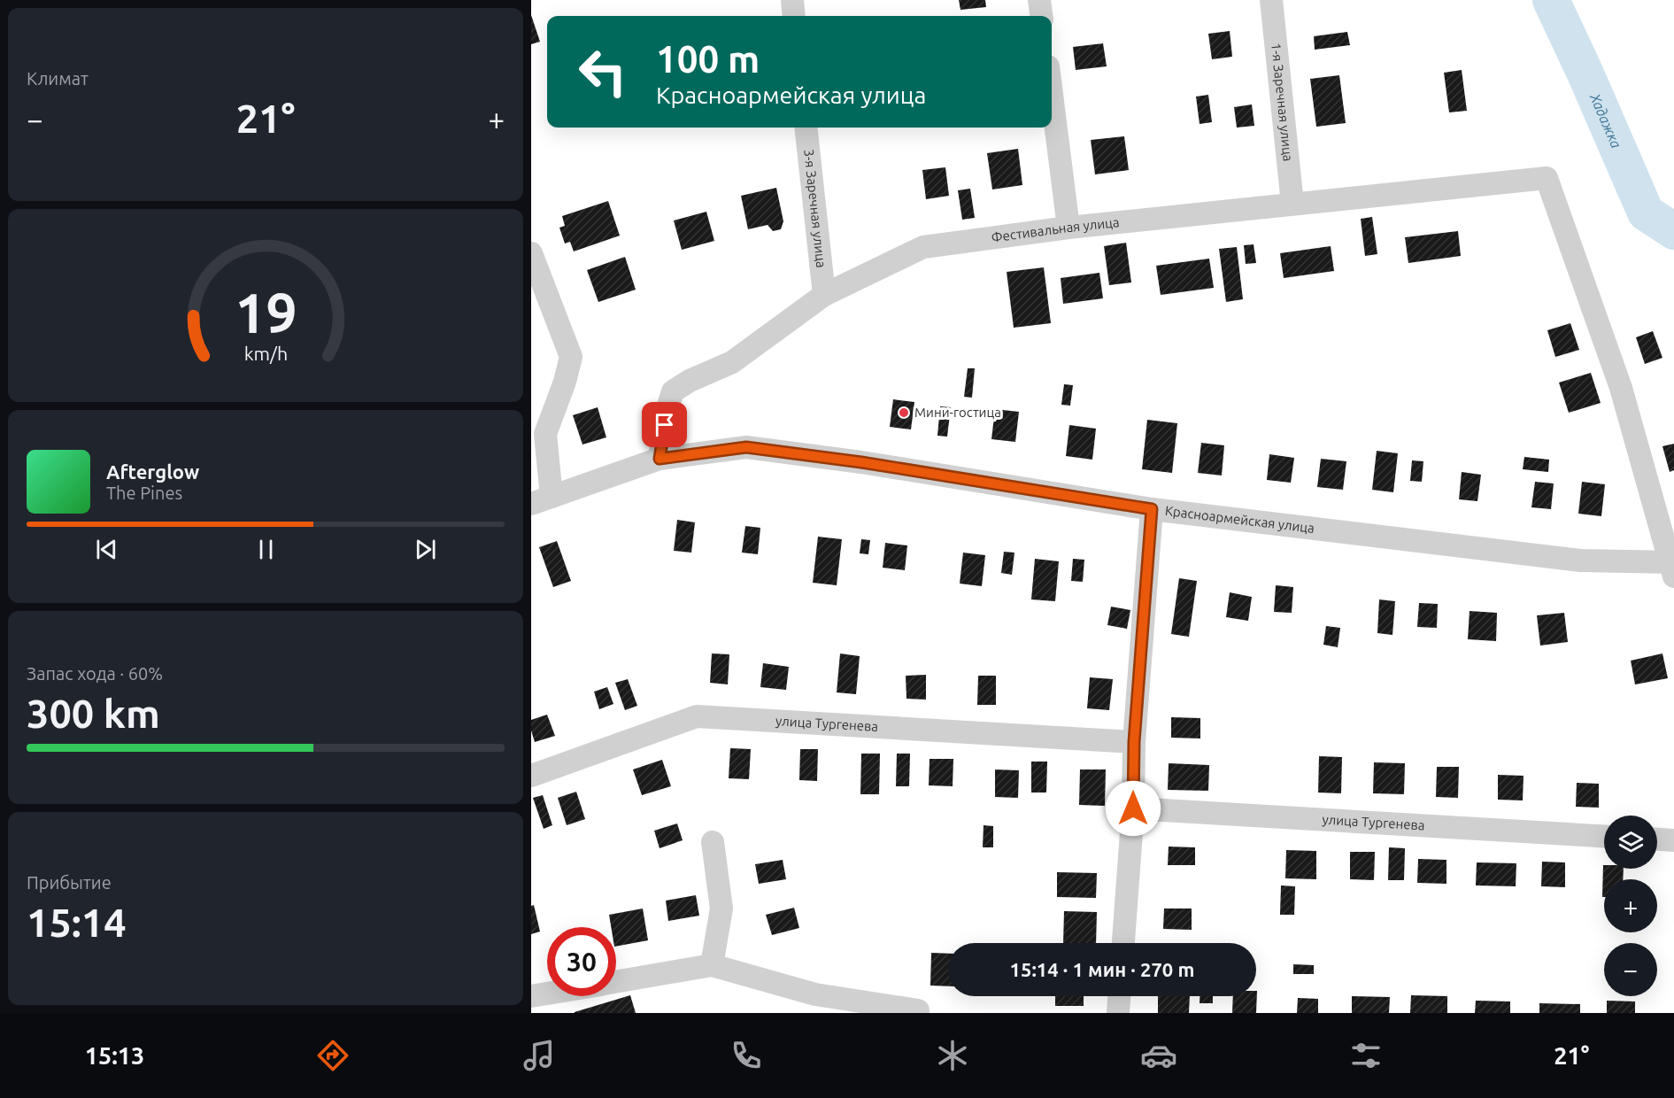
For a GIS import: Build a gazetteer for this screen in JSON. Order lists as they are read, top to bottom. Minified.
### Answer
{"streets":{"street":["1-я Заречная улица","3-я Заречная улица","Фестивальная улица","Красноармейская улица","улица Тургенева"]},"crossings":[["1-я Заречная улица","Фестивальная улица"],["3-я Заречная улица","Фестивальная улица"],["Фестивальная улица","Красноармейская улица"]],"water":["Хадажка"],"places":["Мини-гостица"],"page":{"tile":["Климат",["Запас хода · 60%","300 km"],["Прибытие","15:14"]],"turn":["100 m","Красноармейская улица"],"heat":["−","21°","+"],"song":["Afterglow","The Pines"],"map_buttons":["+","−"],"limit":"30","trip":"15:14 · 1 мин · 270 m","tabs":["15:13","21°"],"gauge":["19","km/h"]}}
